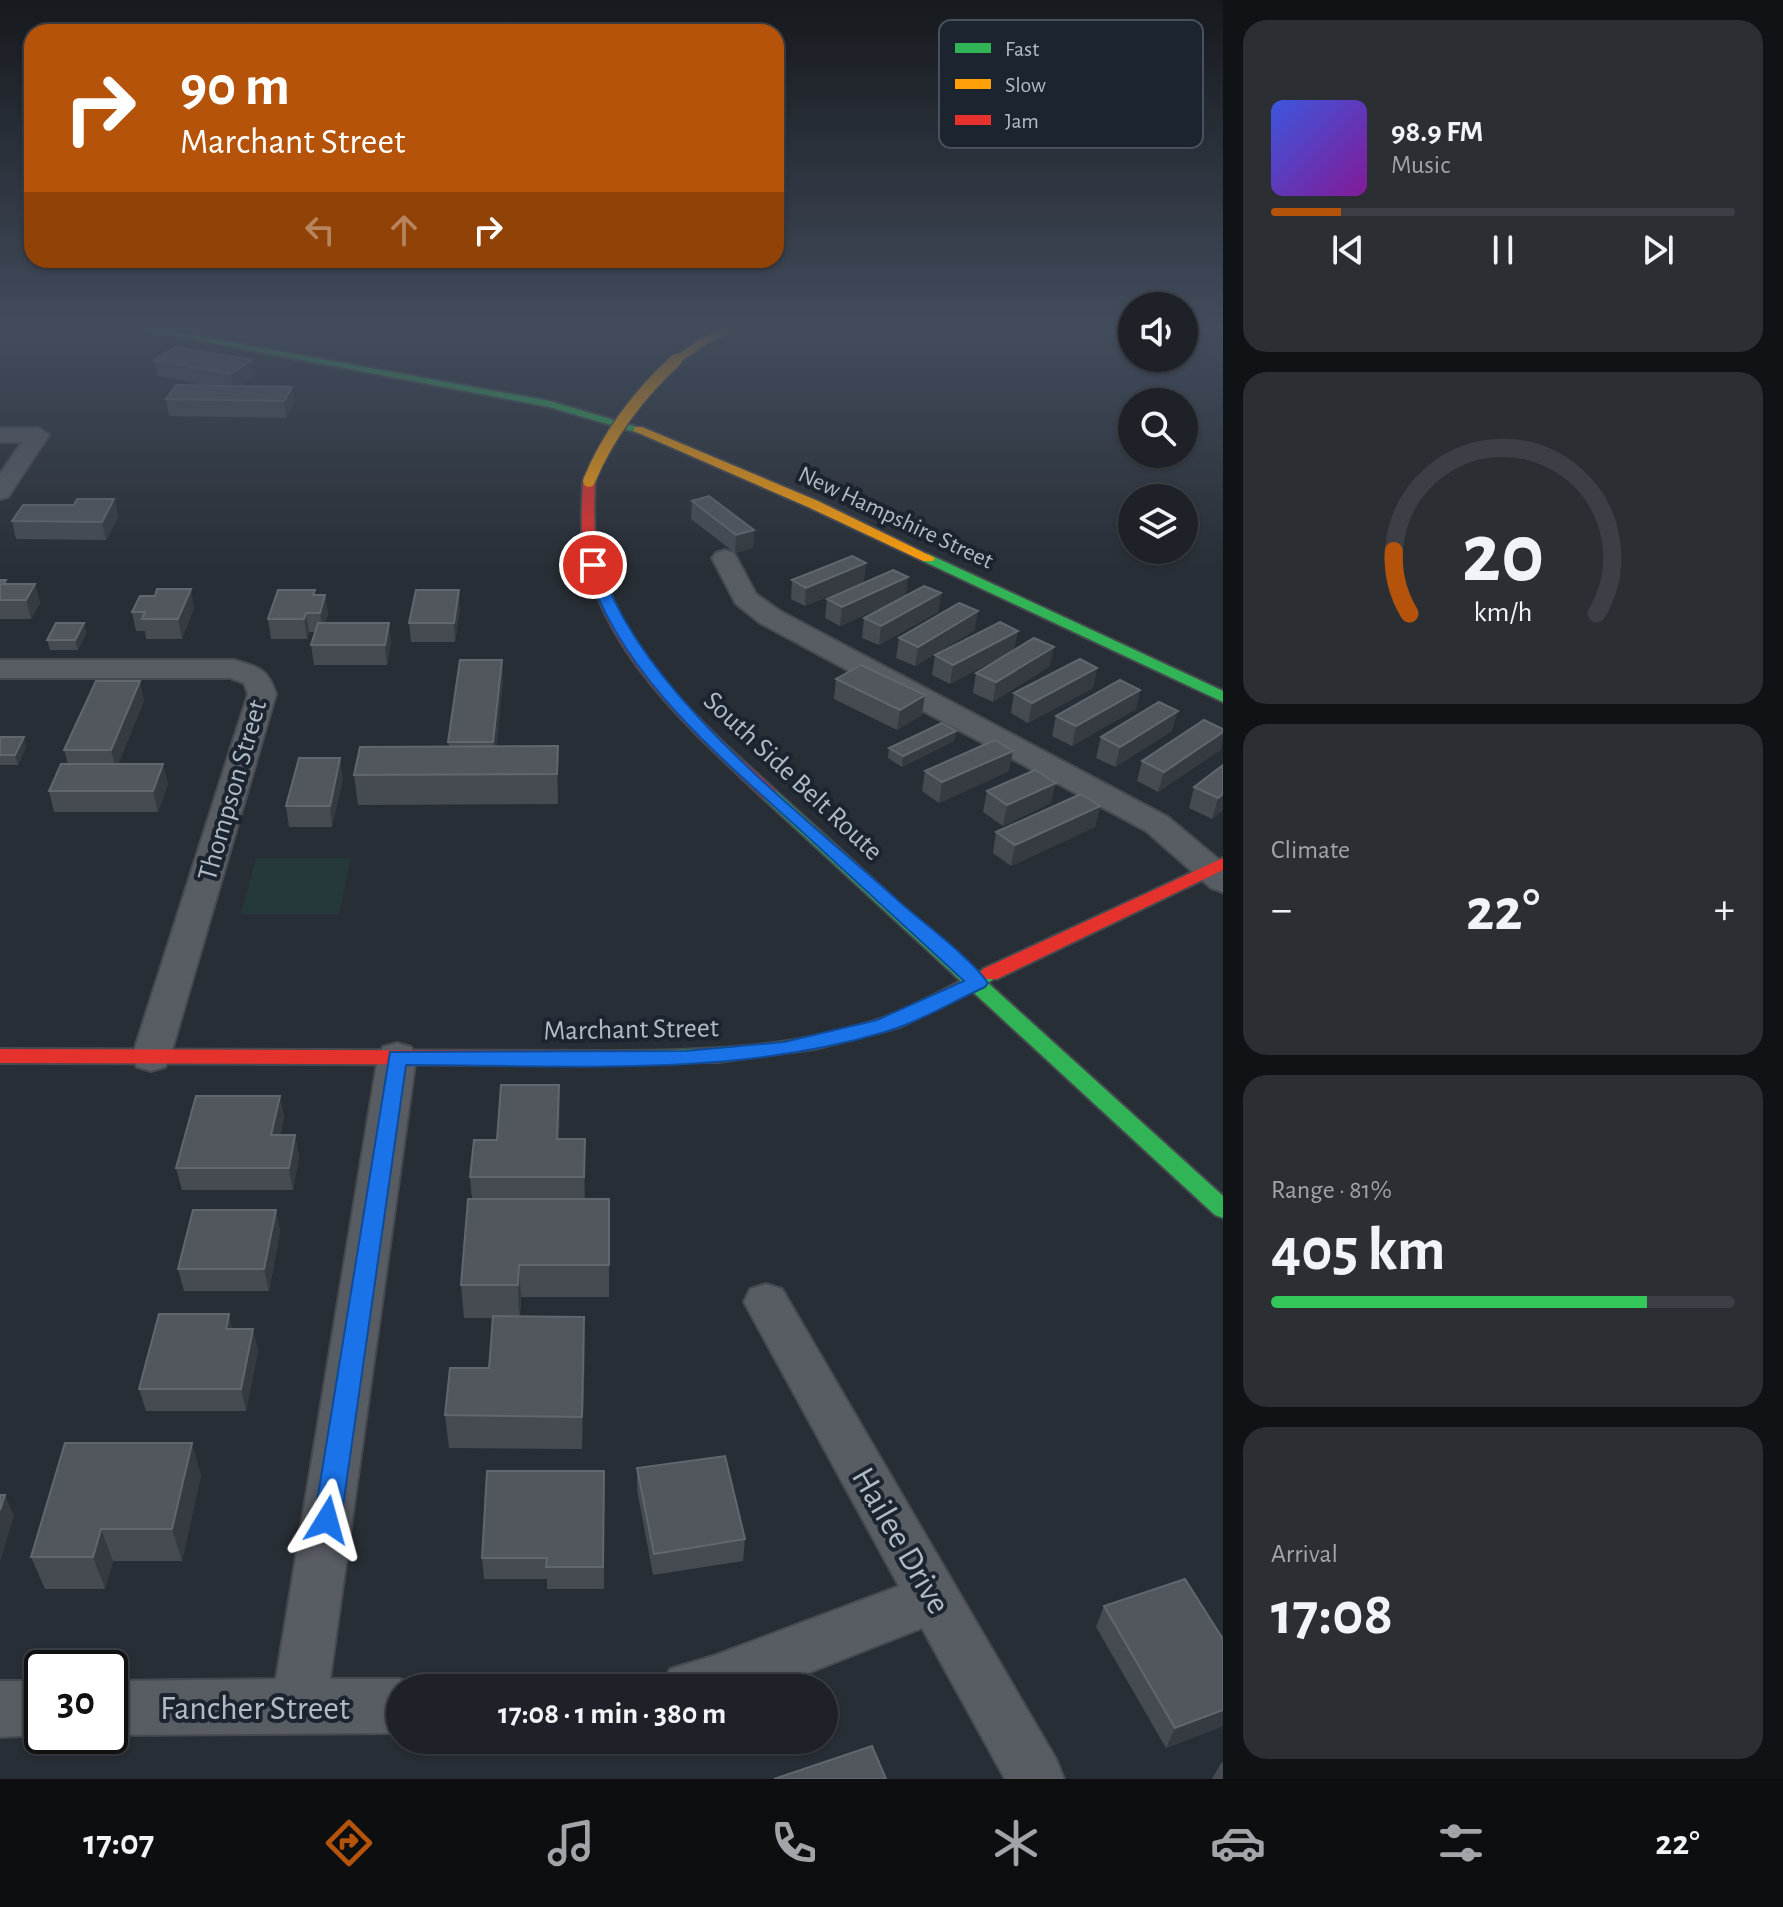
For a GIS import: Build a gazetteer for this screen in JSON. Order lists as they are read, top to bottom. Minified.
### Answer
{"streets":{"street":["New Hampshire Street","South Side Belt Route","Thompson Street","Marchant Street","Hailee Drive","Fancher Street"]},"crossings":[["South Side Belt Route","Marchant Street"],["Thompson Street","Marchant Street"]],"legend":["Fast","Slow","Jam"],"page":{"turn":["90 m","Marchant Street"],"song":["98.9 FM","Music"],"tile":["Climate",["Range · 81%","405 km"],["Arrival","17:08"]],"heat":["−","22°","+"],"limit":"30","trip":"17:08 · 1 min · 380 m","tabs":["17:07","22°"],"gauge":["20","km/h"]}}
